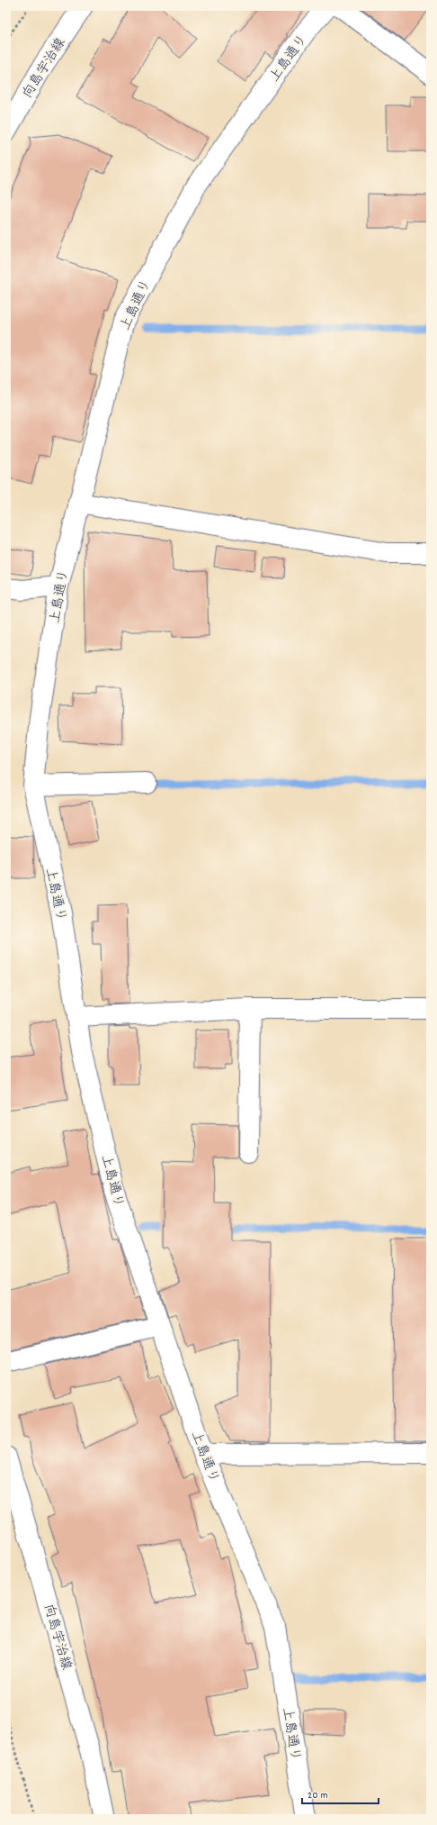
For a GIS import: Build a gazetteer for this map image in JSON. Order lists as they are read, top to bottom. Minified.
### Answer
{"streets":{"street":["上島通り","向島宇治線"]},"scale_bar":"20 m"}
